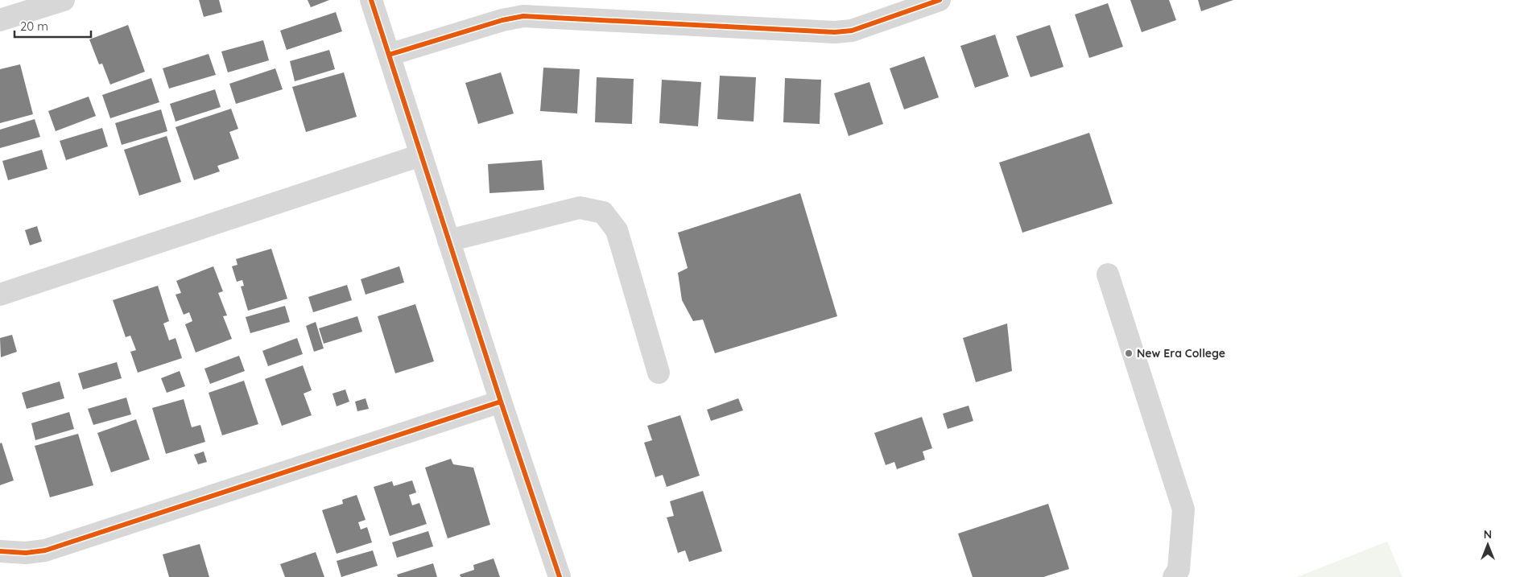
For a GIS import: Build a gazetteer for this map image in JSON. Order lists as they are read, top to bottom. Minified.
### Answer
{"places":["New Era College"],"scale_bar":"20 m","north":"top"}
